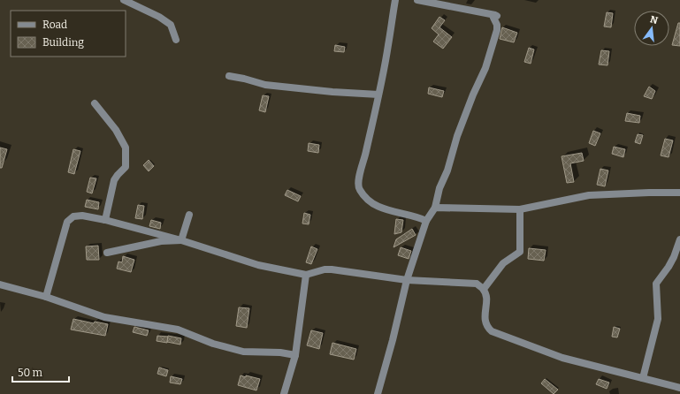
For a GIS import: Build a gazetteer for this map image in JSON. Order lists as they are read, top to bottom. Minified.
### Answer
{"legend":["Road","Building"],"scale_bar":"50 m","north":"top"}
